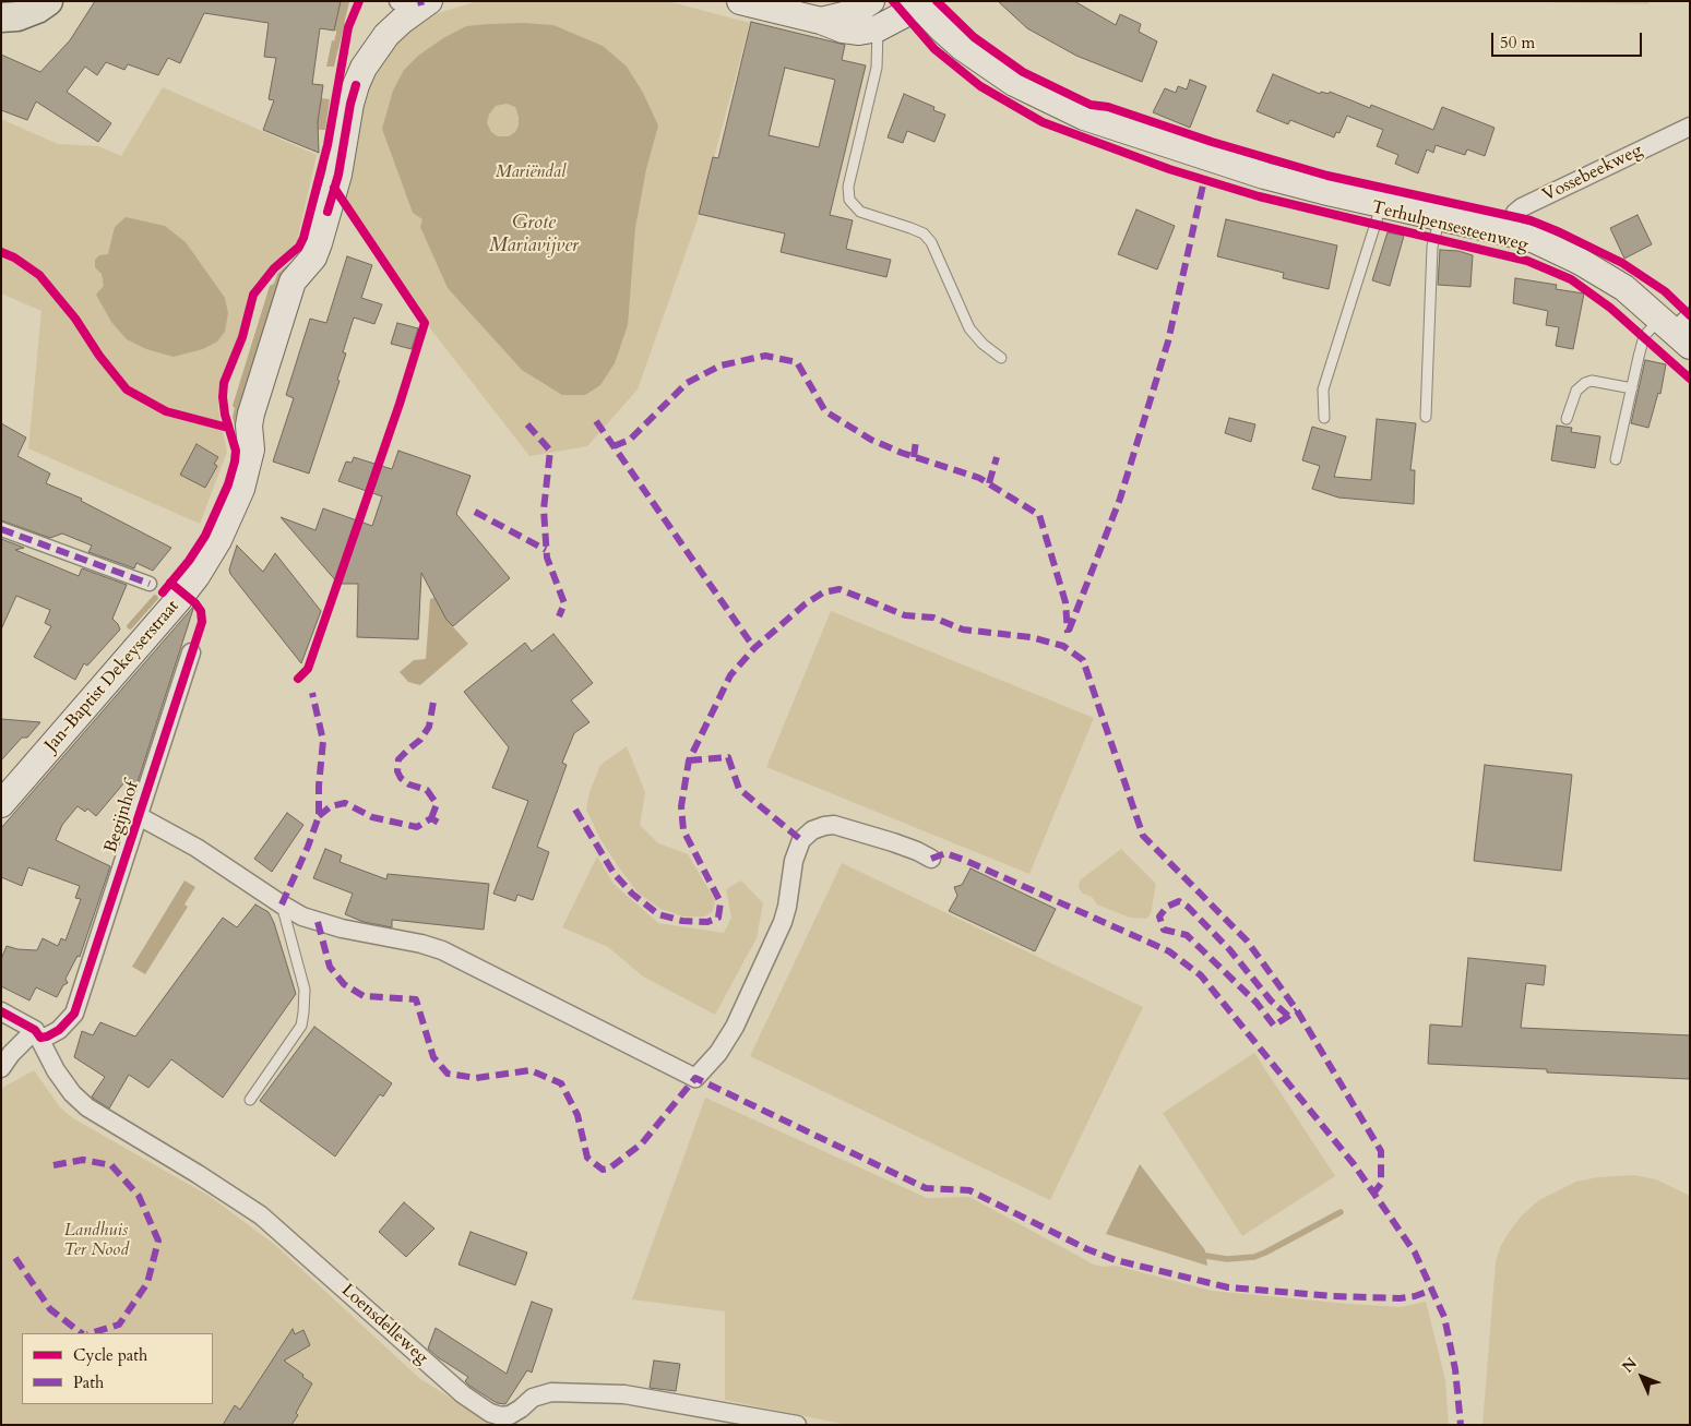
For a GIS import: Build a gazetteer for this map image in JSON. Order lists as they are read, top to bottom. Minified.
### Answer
{"streets":{"main road":["Terhulpensesteenweg","Jan-Baptist Dekeyserstraat"],"street":["Vossebeekweg","Begijnhof","Loensdelleweg"]},"crossings":[["Vossebeekweg","Terhulpensesteenweg"],["Begijnhof","Loensdelleweg"]],"water":["Grote Mariavijver"],"parks":["Mariëndal","Landhuis Ter Nood"],"legend":["Cycle path","Path"],"scale_bar":"50 m","north":"top left"}
